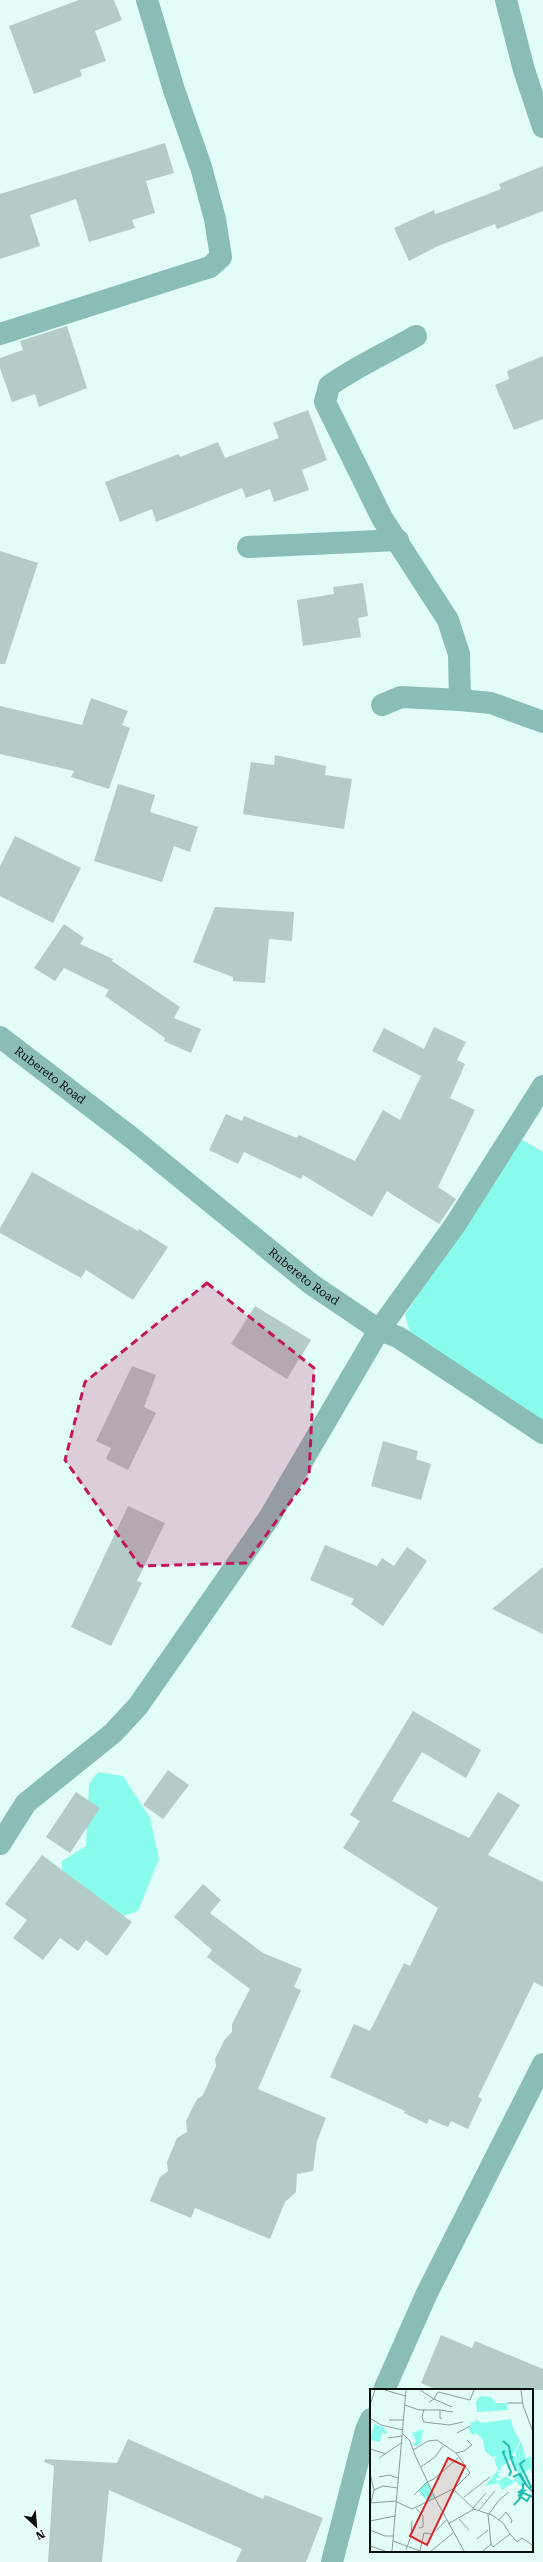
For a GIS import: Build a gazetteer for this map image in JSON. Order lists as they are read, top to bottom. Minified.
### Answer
{"streets":{"street":["Rubereto Road"]},"north":"bottom right"}
